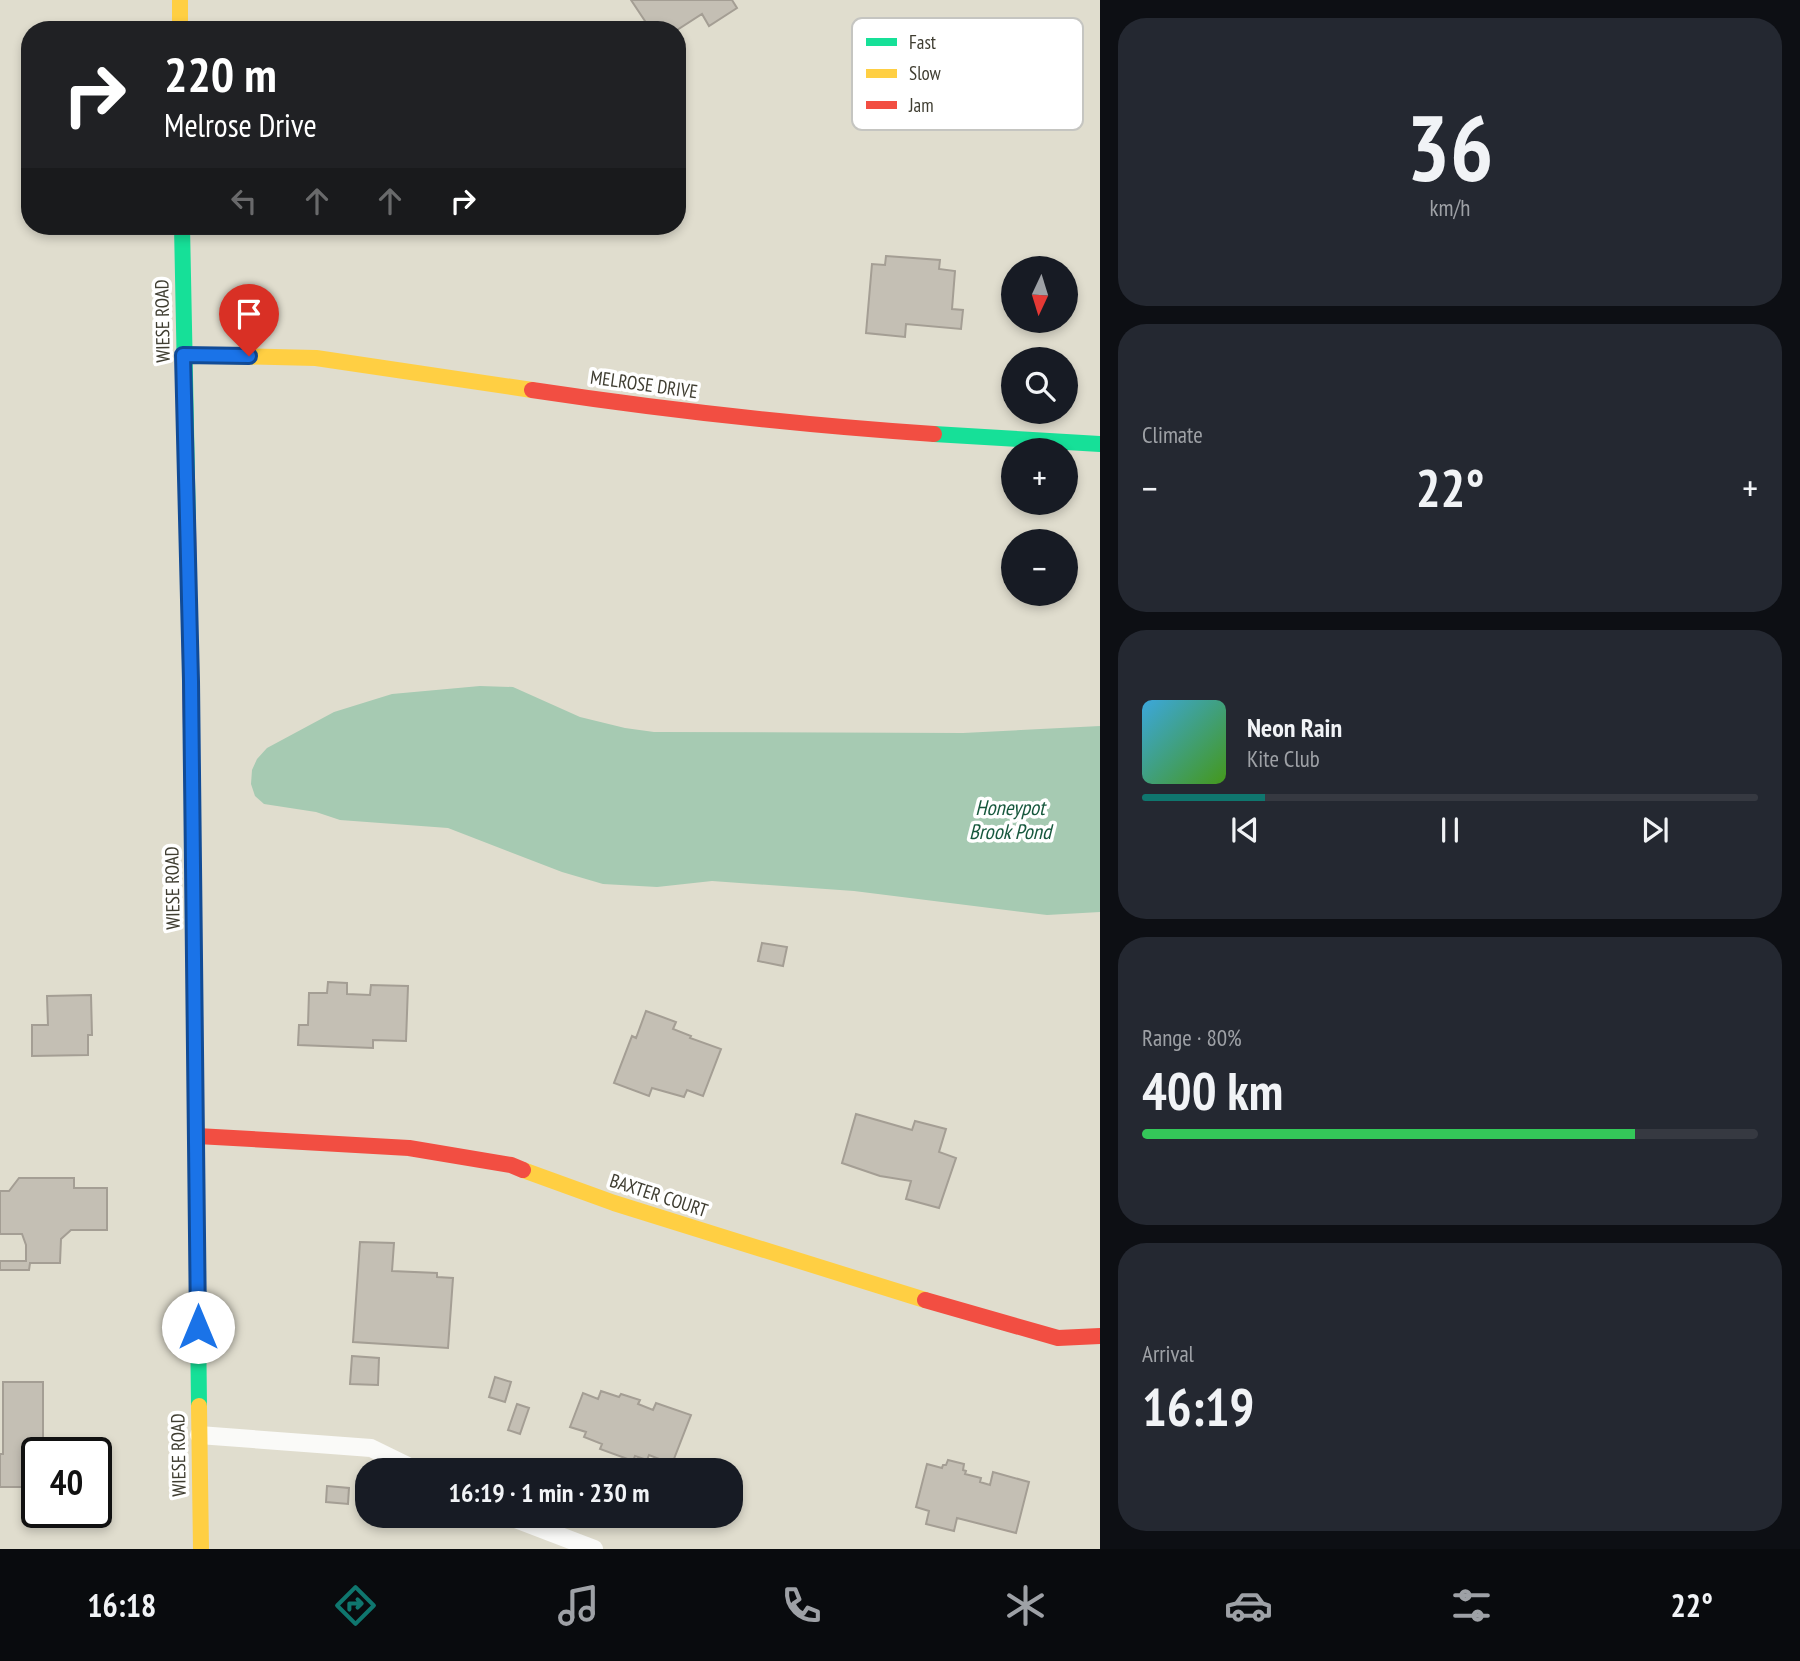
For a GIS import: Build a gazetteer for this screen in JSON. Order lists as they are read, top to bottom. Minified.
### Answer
{"streets":{"street":["WIESE ROAD","MELROSE DRIVE","BAXTER COURT"]},"crossings":[["WIESE ROAD","MELROSE DRIVE"],["WIESE ROAD","BAXTER COURT"]],"water":["Honeypot Brook Pond"],"legend":["Fast","Slow","Jam"],"north":"bottom","page":{"tile":[["36","km/h"],"Climate",["Range · 80%","400 km"],["Arrival","16:19"]],"turn":["220 m","Melrose Drive"],"map_buttons":["+","−"],"heat":["−","22°","+"],"song":["Neon Rain","Kite Club"],"limit":"40","trip":"16:19 · 1 min · 230 m","tabs":["16:18","22°"]}}
